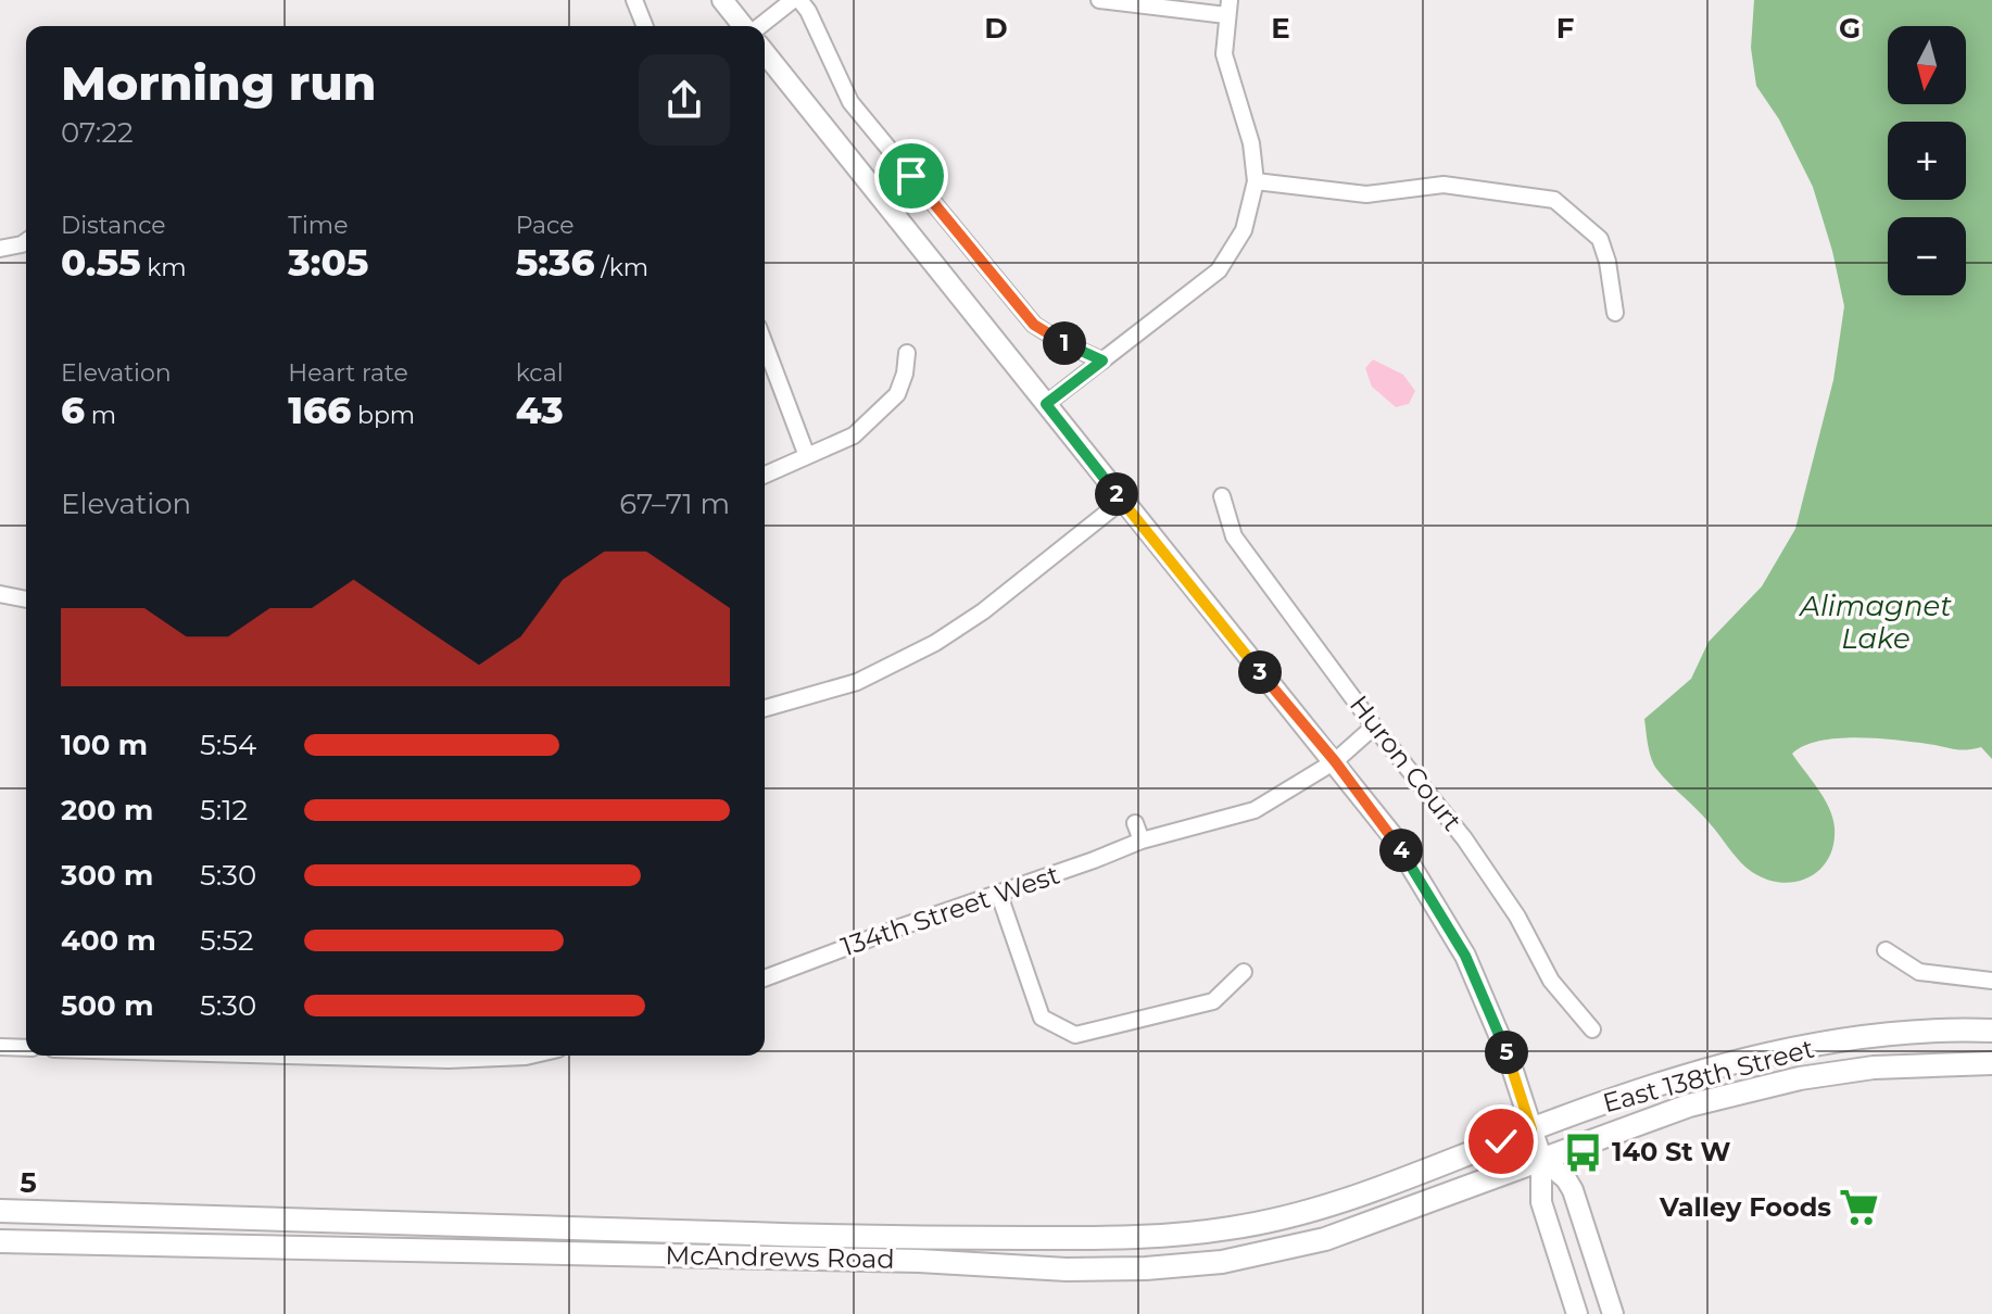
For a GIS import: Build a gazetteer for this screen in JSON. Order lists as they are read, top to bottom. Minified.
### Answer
{"streets":{"main road":["East 138th Street","McAndrews Road"],"street":["Huron Court","134th Street West"]},"crossings":[["Huron Court","134th Street West"],["East 138th Street","McAndrews Road"]],"water":["Alimagnet Lake"],"places":{"bus stop":["140 St W"],"supermarket":["Valley Foods"]},"north":"bottom","page":{"map_buttons":["+","−"],"heading":["Morning run","07:22"],"stats":[["Distance","0.55 km"],["Time","3:05"],["Pace","5:36 /km"],["Elevation","6 m"],["Heart rate","166 bpm"],["kcal","43"]],"pins":["1","2","3","4","5"],"chart":["Elevation","67–71 m"],"list":[{"name":"100 m","note":"5:54"},{"name":"200 m","note":"5:12"},{"name":"300 m","note":"5:30"},{"name":"400 m","note":"5:52"},{"name":"500 m","note":"5:30"}]},"grid":{"columns":["D","E","F","G"],"rows":["5"]}}
